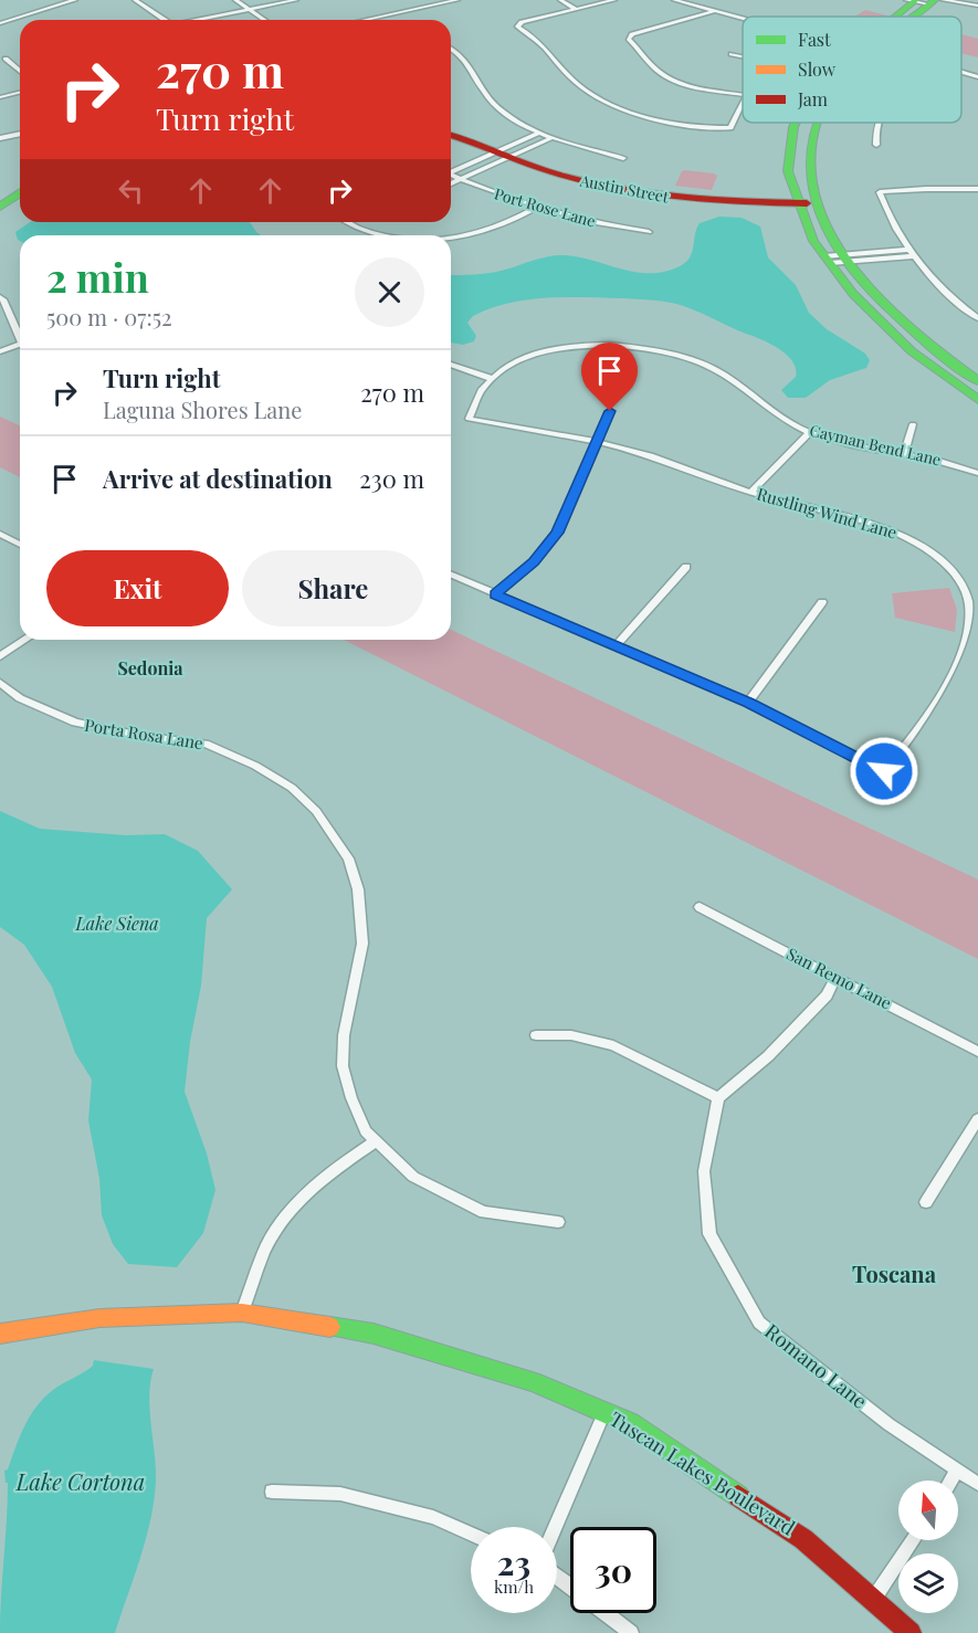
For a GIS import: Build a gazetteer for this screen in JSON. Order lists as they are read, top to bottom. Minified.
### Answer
{"streets":{"street":["Austin Street","Port Rose Lane","Cayman Bend Lane","Rustling Wind Lane","Porta Rosa Lane","San Remo Lane","Romano Lane","Tuscan Lakes Boulevard"]},"crossings":[["Cayman Bend Lane","Rustling Wind Lane"]],"districts":["Sedonia","Toscana"],"water":["Lake Siena","Lake Cortona"],"legend":["Fast","Slow","Jam"],"north":"top","page":{"turn":["270 m","Turn right"],"heading":["2 min","500 m · 07:52"],"list":[{"name":"Turn right","note":"Laguna Shores Lane","value":"270 m"},{"name":"Arrive at destination","value":"230 m"}],"buttons":["Exit","Share"],"speed":"23 km/h","limit":"30"}}
